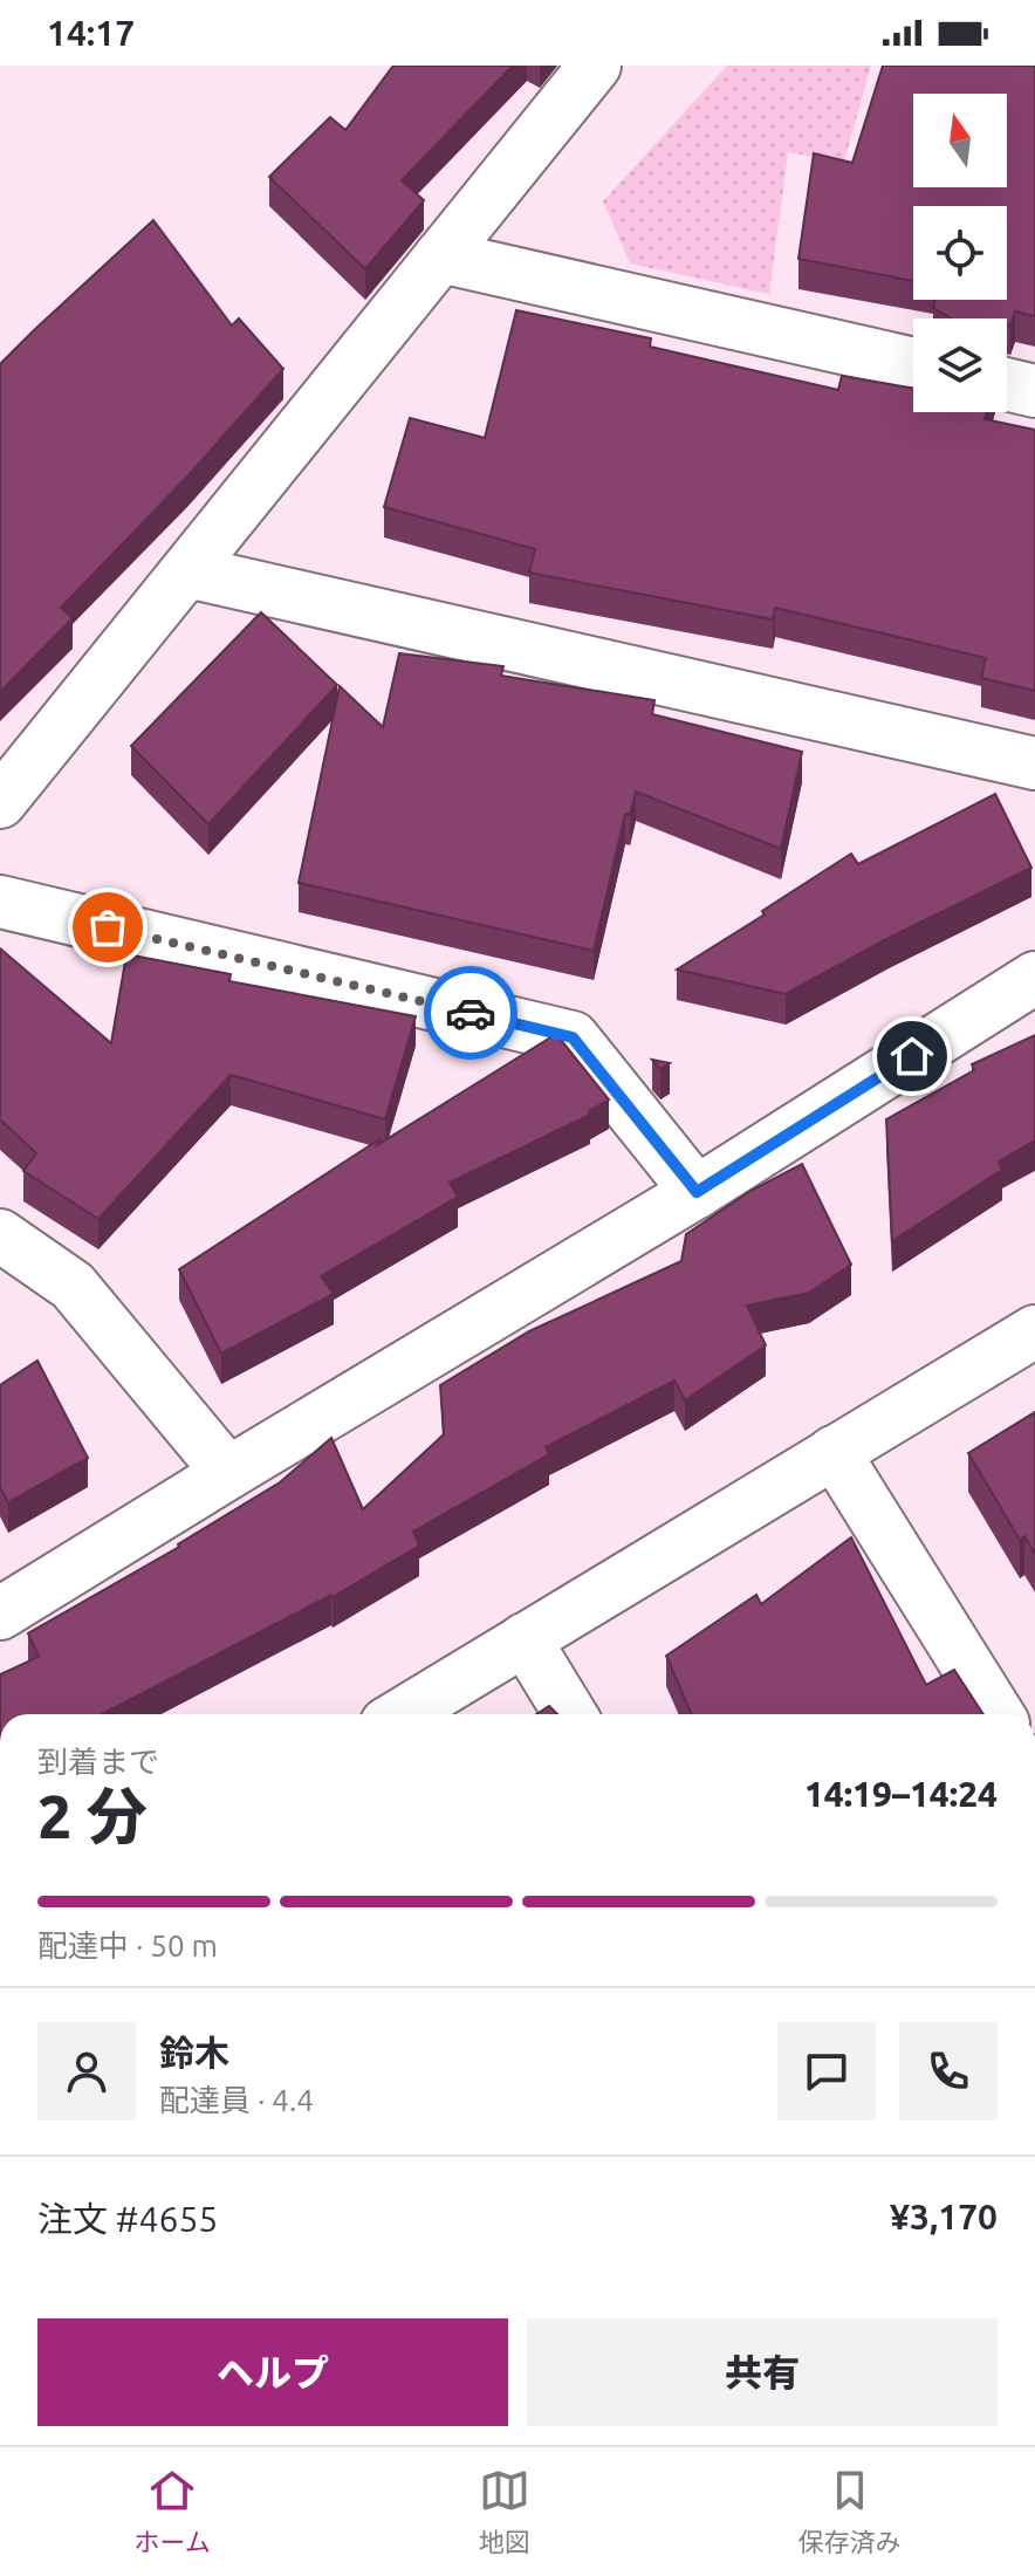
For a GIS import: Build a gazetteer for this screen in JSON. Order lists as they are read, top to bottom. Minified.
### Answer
{"north":"top","page":{"status":"14:17","heading":["2 分","到着まで","14:19–14:24"],"panel":["鈴木","配達員 · 4.4","注文 #4655","¥3,170"],"bar":"配達中 · 50 m","buttons":["ヘルプ","共有"],"tabs":["ホーム","地図","保存済み"]}}
